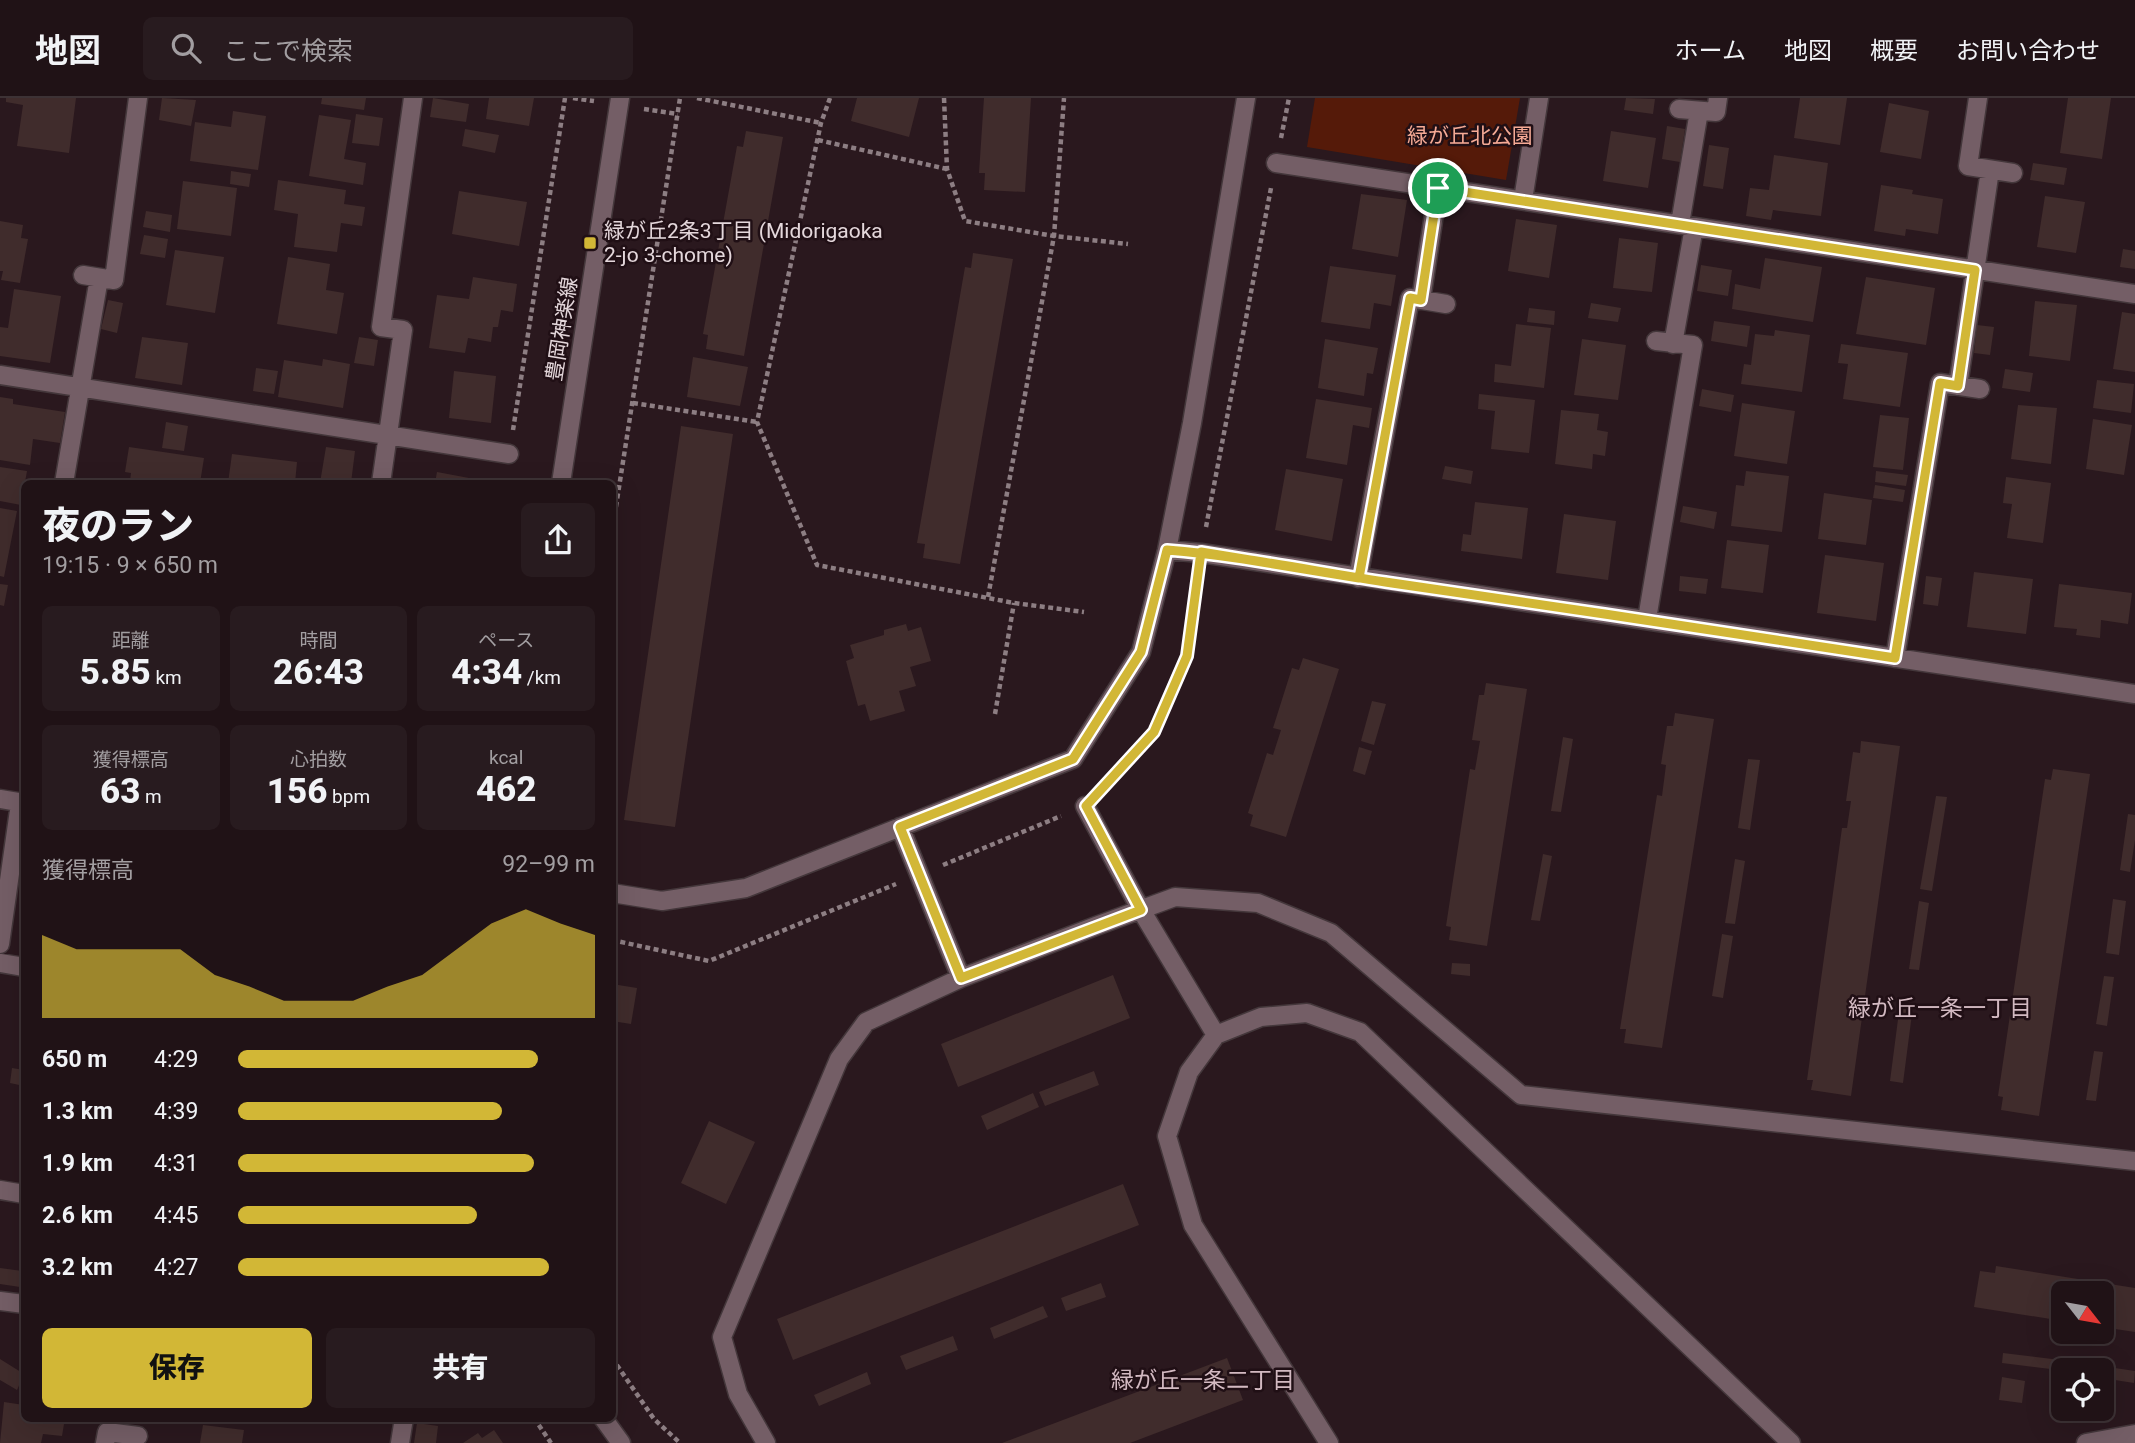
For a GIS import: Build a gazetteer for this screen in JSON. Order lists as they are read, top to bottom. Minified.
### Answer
{"streets":{"street":["豊岡神楽線"]},"districts":["緑が丘一条一丁目","緑が丘一条二丁目"],"parks":["緑が丘北公園"],"places":{"transit":["緑が丘2条3丁目 (Midorigaoka 2-jo 3-chome)"]},"north":"bottom right","page":{"header":"地図","search":"ここで検索","nav":["ホーム","地図","概要","お問い合わせ"],"heading":["夜のラン","19:15 · 9 × 650 m"],"stats":[["距離","5.85 km"],["時間","26:43"],["ペース","4:34 /km"],["獲得標高","63 m"],["心拍数","156 bpm"],["kcal","462"]],"chart":["獲得標高","92–99 m"],"list":[{"name":"650 m","note":"4:29"},{"name":"1.3 km","note":"4:39"},{"name":"1.9 km","note":"4:31"},{"name":"2.6 km","note":"4:45"},{"name":"3.2 km","note":"4:27"}],"buttons":["保存","共有"]}}
